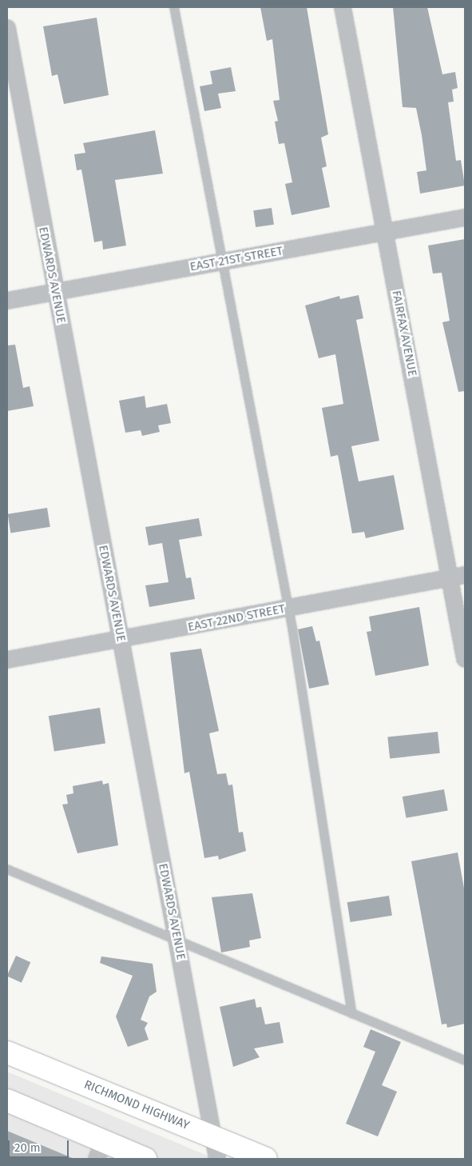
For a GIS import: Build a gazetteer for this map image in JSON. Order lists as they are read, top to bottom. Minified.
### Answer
{"streets":{"main road":["RICHMOND HIGHWAY"],"street":["EAST 21ST STREET","EDWARDS AVENUE","FAIRFAX AVENUE","EAST 22ND STREET"]},"crossings":[["EAST 21ST STREET","EDWARDS AVENUE"],["EAST 21ST STREET","FAIRFAX AVENUE"],["EDWARDS AVENUE","EAST 22ND STREET"],["EDWARDS AVENUE","RICHMOND HIGHWAY"],["FAIRFAX AVENUE","EAST 22ND STREET"]],"scale_bar":"20 m"}
